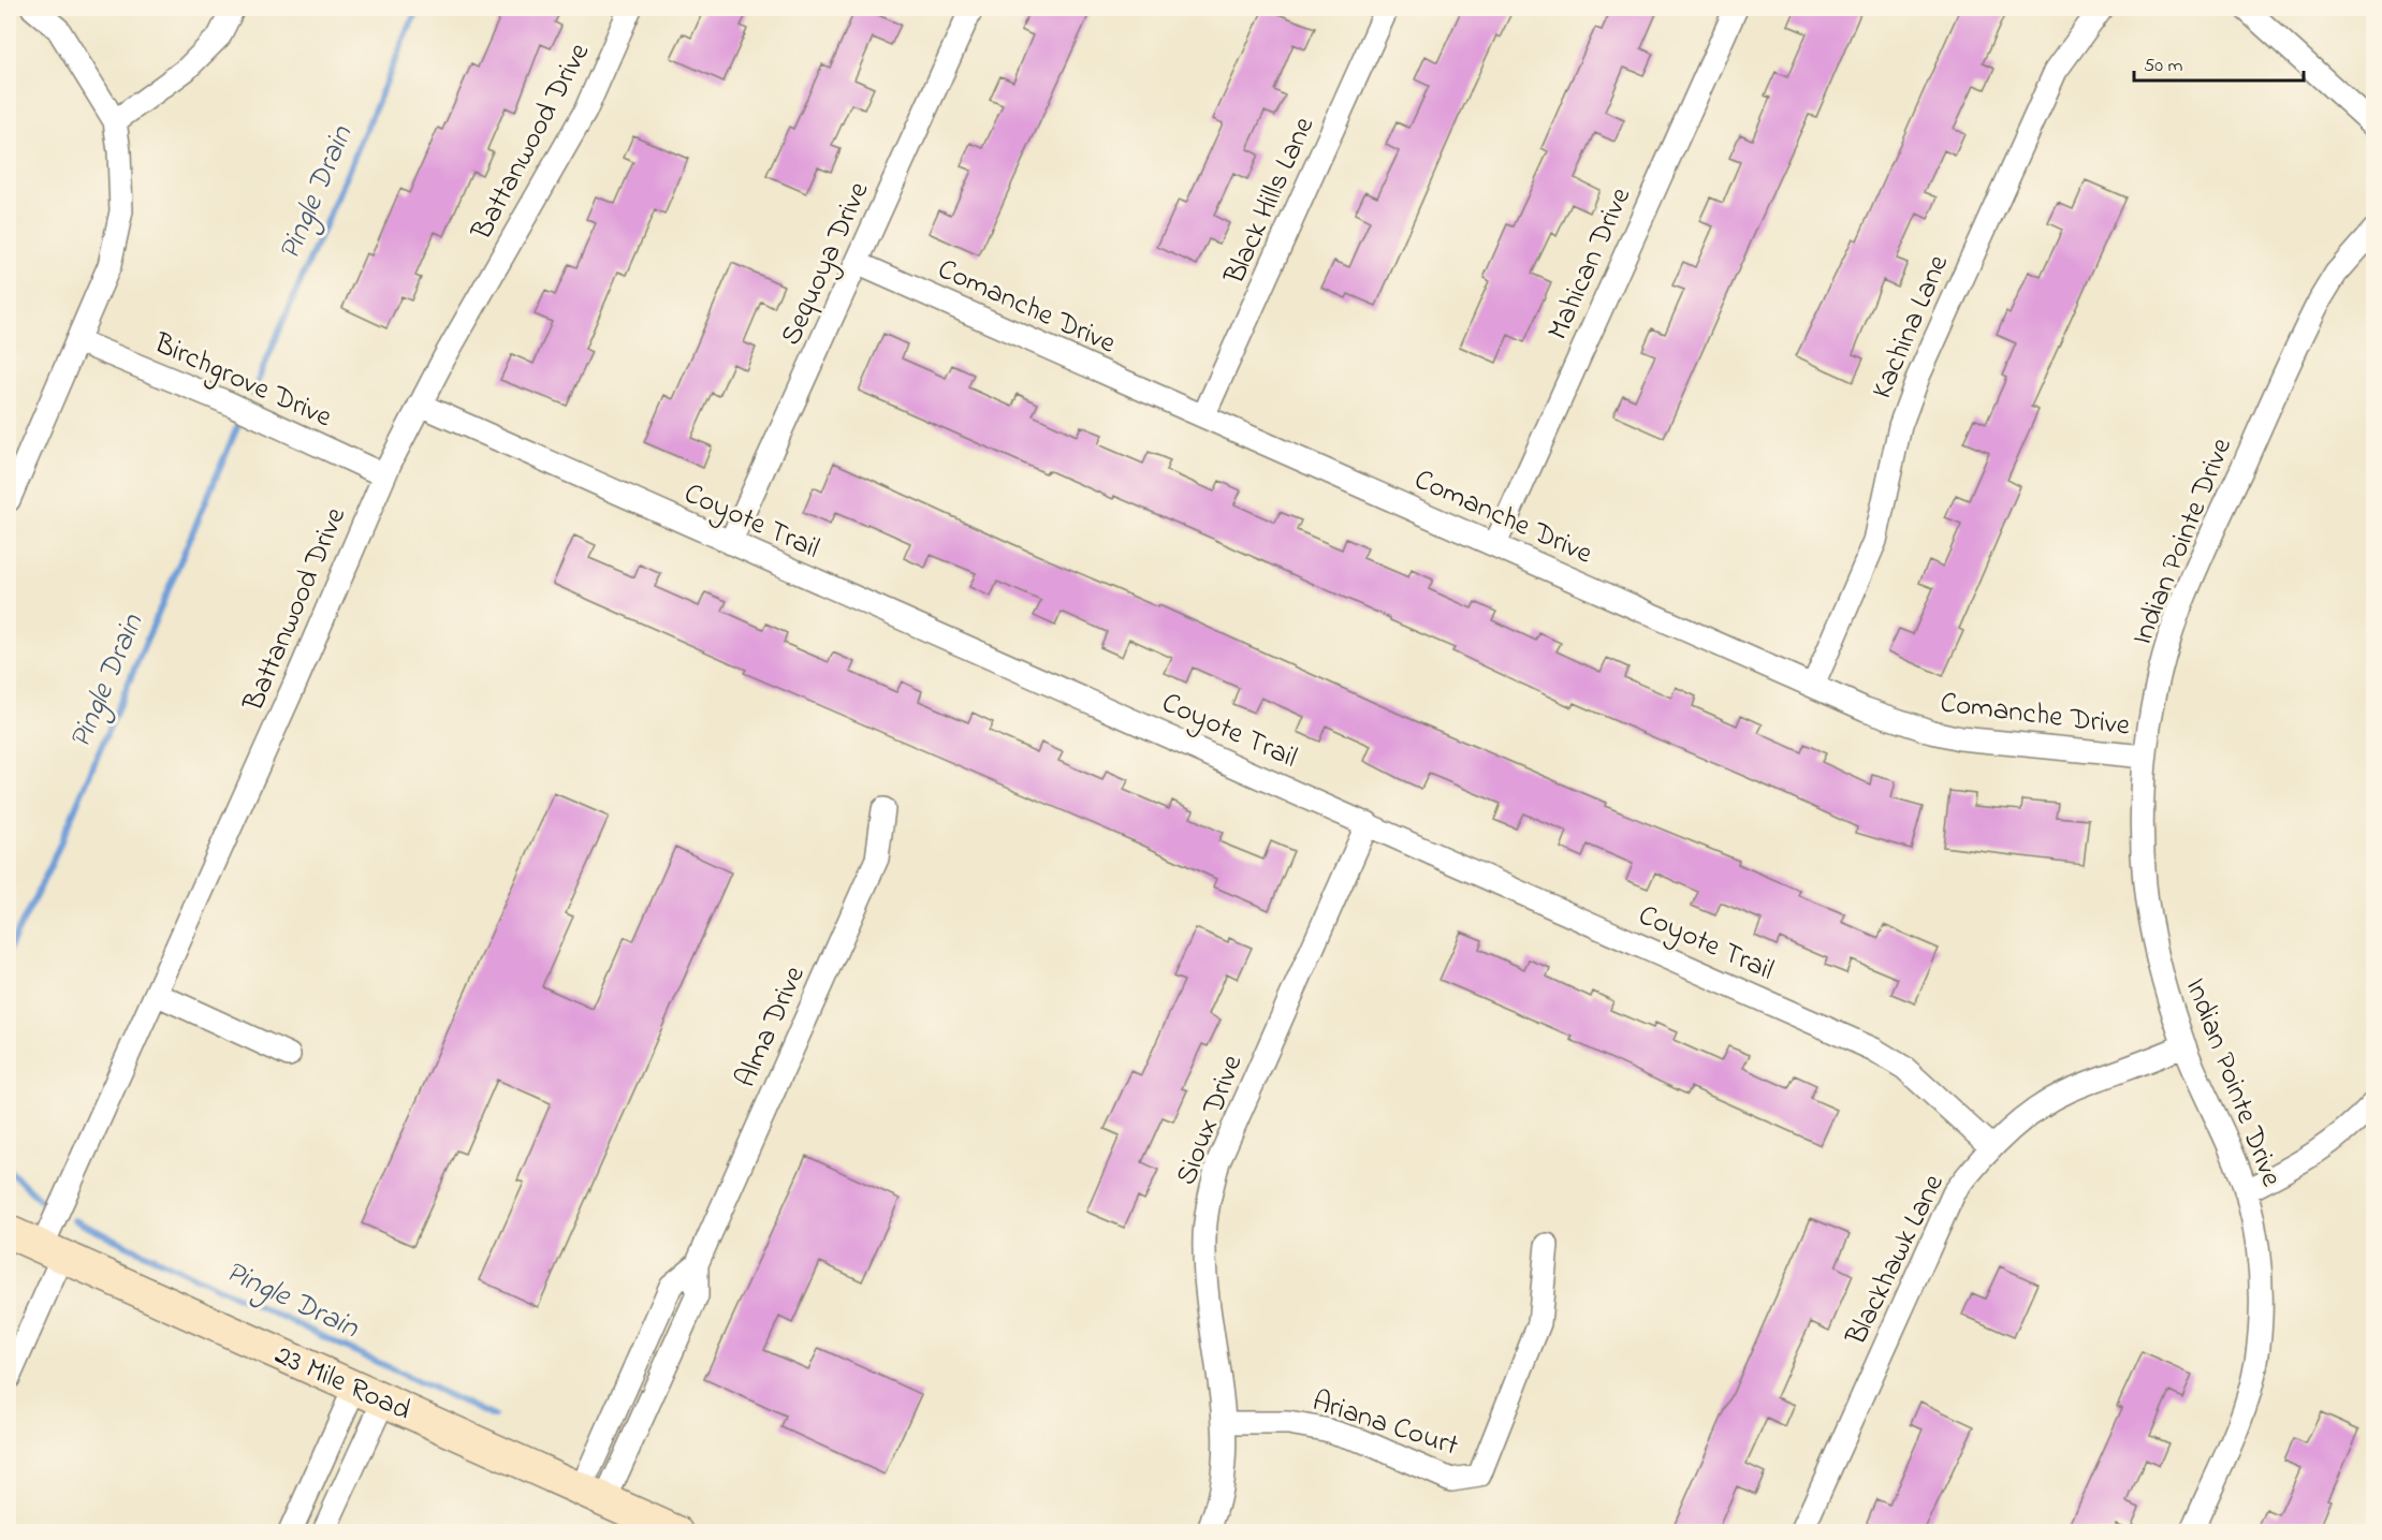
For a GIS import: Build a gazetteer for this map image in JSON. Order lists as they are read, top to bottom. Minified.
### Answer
{"streets":{"main road":["23 Mile Road"],"street":["Battanwood Drive","Black Hills Lane","Sequoya Drive","Mahican Drive","Comanche Drive","Kachina Lane","Birchgrove Drive","Coyote Trail","Indian Pointe Drive","Alma Drive","Sioux Drive","Blackhawk Lane","Ariana Court"]},"crossings":[["Battanwood Drive","Birchgrove Drive"],["Battanwood Drive","Coyote Trail"],["Battanwood Drive","23 Mile Road"],["Black Hills Lane","Comanche Drive"],["Sequoya Drive","Comanche Drive"],["Sequoya Drive","Coyote Trail"],["Mahican Drive","Comanche Drive"],["Comanche Drive","Kachina Lane"],["Comanche Drive","Indian Pointe Drive"],["Coyote Trail","Sioux Drive"],["Coyote Trail","Blackhawk Lane"],["Indian Pointe Drive","Blackhawk Lane"],["Alma Drive","23 Mile Road"],["Sioux Drive","Ariana Court"]],"water":["Pingle Drain"],"scale_bar":"50 m"}
